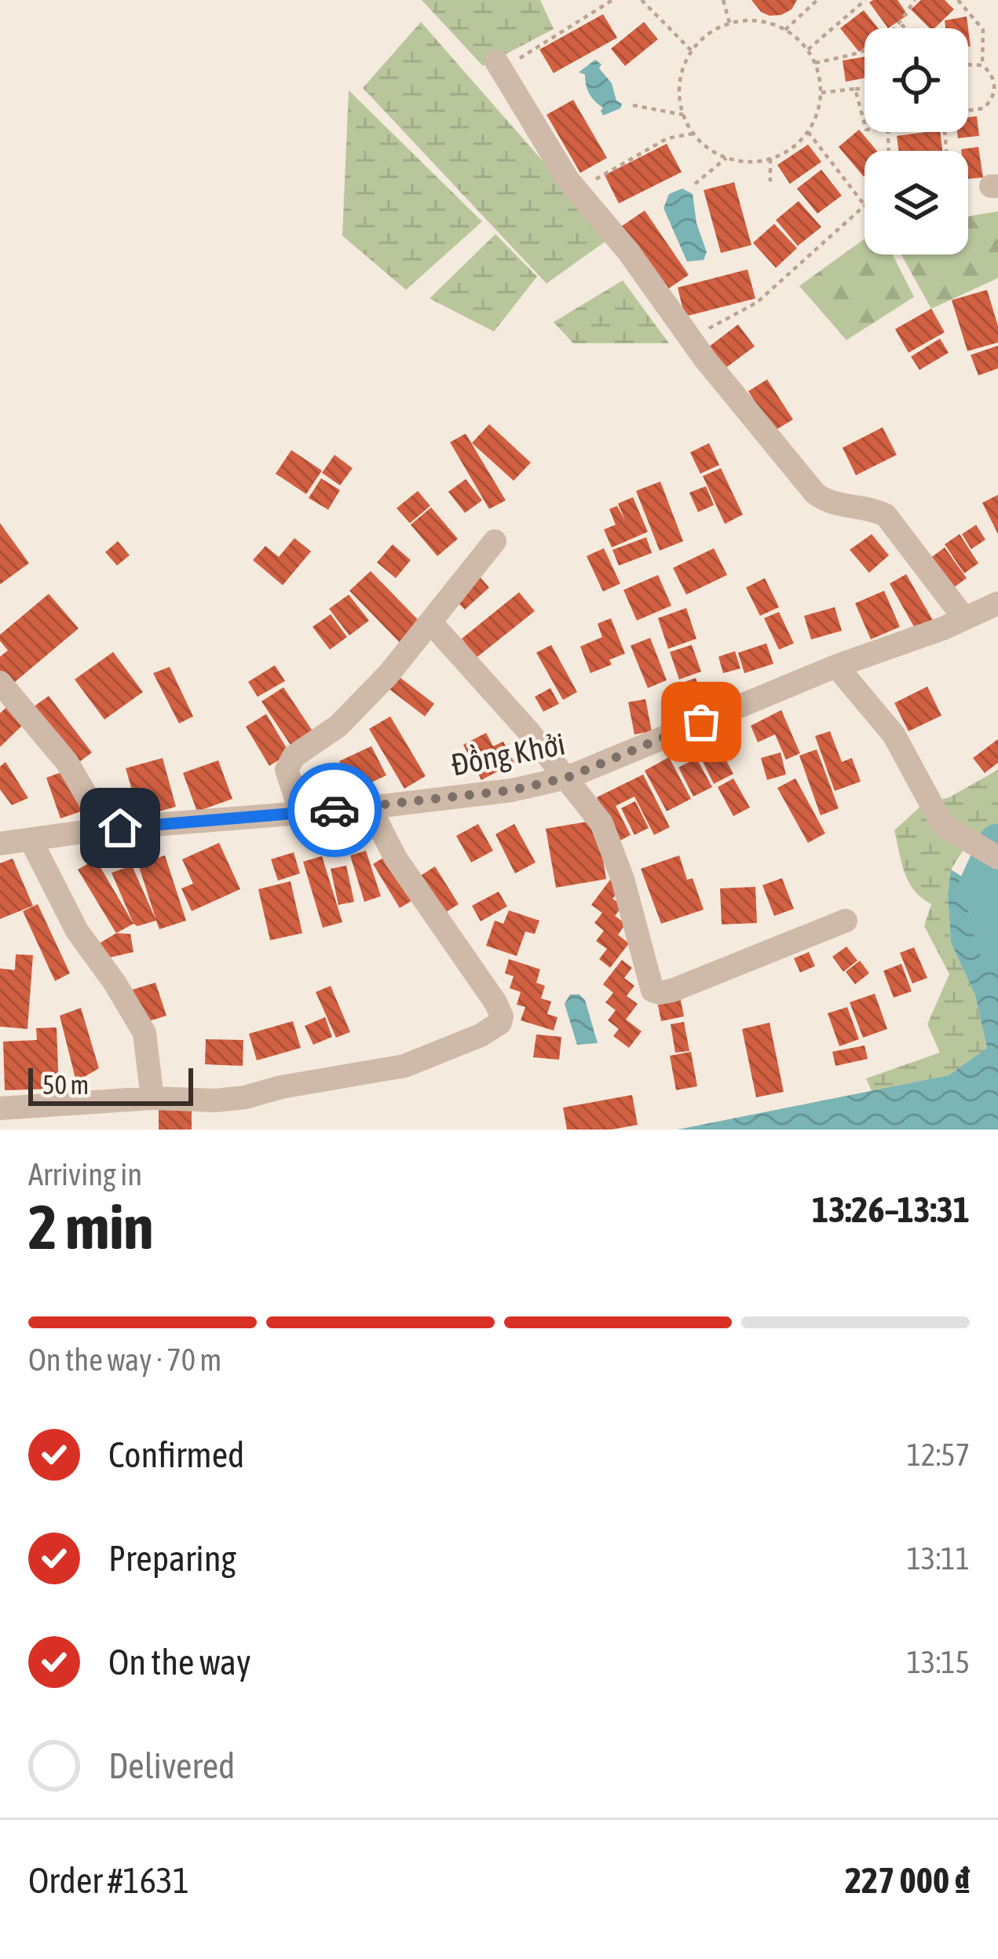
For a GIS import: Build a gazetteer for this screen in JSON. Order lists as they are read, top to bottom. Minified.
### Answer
{"streets":{"street":["Đồng Khởi"]},"scale_bar":"50 m","page":{"scale":"50 m","heading":["2 min","Arriving in","13:26–13:31"],"panel":["Order #1631","227 000 ₫"],"bar":"On the way · 70 m","list":[["Confirmed","12:57"],["Preparing","13:11"],["On the way","13:15"],"Delivered"]}}
